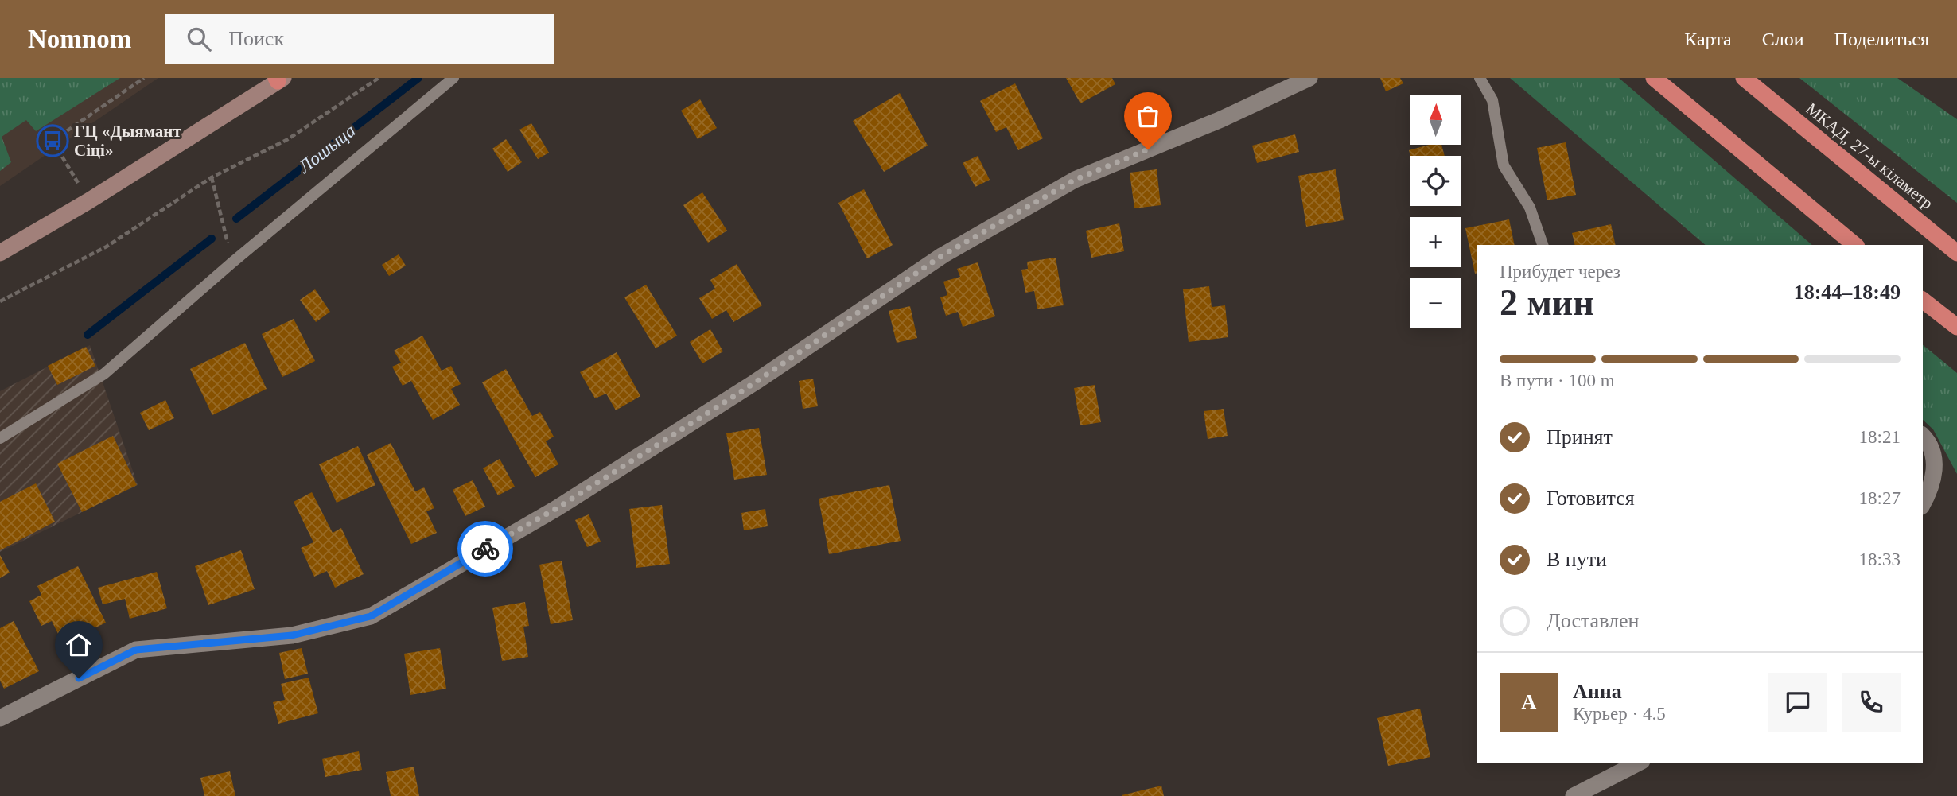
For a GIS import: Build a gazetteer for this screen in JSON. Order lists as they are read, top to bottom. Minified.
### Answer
{"streets":{"highway":["МКАД, 27-ы кіламетр"]},"water":["Лошыца"],"places":{"bus stop":["ГЦ «Дыямант Сіці»"]},"north":"top","page":{"header":"Nomnom","search":"Поиск","nav":["Карта","Слои","Поделиться"],"map_buttons":["+","−"],"heading":["2 мин","Прибудет через","18:44–18:49"],"panel":["Анна","Курьер · 4.5"],"bar":"В пути · 100 m","list":[["Принят","18:21"],["Готовится","18:27"],["В пути","18:33"],"Доставлен"],"round":"А"}}
